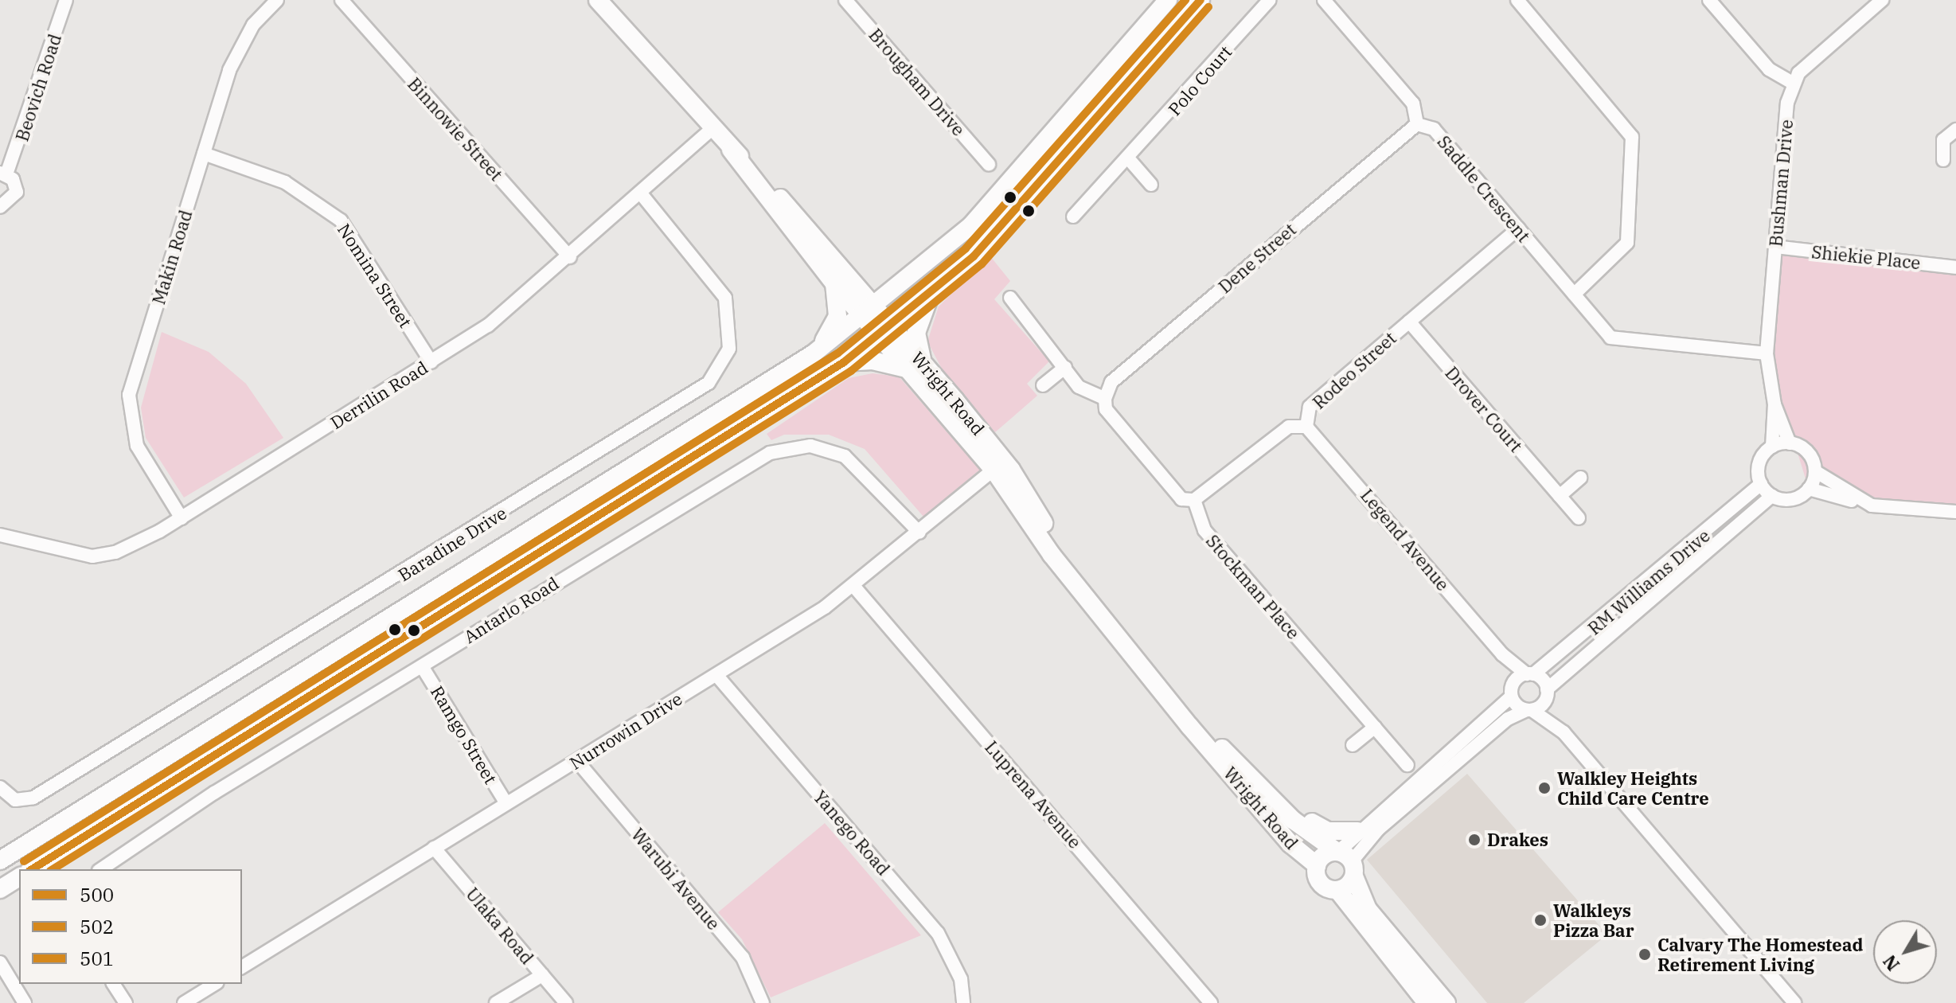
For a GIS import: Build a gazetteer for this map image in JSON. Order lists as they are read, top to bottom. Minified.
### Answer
{"streets":{"main road":["Wright Road"],"street":["Polo Court","Brougham Drive","Beovich Road","Binnowie Street","Bushman Drive","Saddle Crescent","Makin Road","Shiekie Place","Dene Street","Nomina Street","Rodeo Street","Derrilin Road","Drover Court","Legend Avenue","Baradine Drive","RM Williams Drive","Stockman Place","Antarlo Road","Nurrowin Drive","Ramgo Street","Luprena Avenue","Yanego Road","Warubi Avenue","Ulaka Road"]},"crossings":[["Binnowie Street","Derrilin Road"],["Bushman Drive","Saddle Crescent"],["Bushman Drive","Shiekie Place"],["Bushman Drive","RM Williams Drive"],["Saddle Crescent","Dene Street"],["Saddle Crescent","Rodeo Street"],["Makin Road","Nomina Street"],["Makin Road","Derrilin Road"],["Nomina Street","Derrilin Road"],["Rodeo Street","Drover Court"],["Rodeo Street","Legend Avenue"],["Rodeo Street","Stockman Place"],["Wright Road","Derrilin Road"],["Wright Road","Nurrowin Drive"],["Derrilin Road","Baradine Drive"],["Legend Avenue","RM Williams Drive"],["Antarlo Road","Nurrowin Drive"],["Antarlo Road","Ramgo Street"],["Nurrowin Drive","Ramgo Street"],["Nurrowin Drive","Luprena Avenue"],["Nurrowin Drive","Yanego Road"],["Nurrowin Drive","Warubi Avenue"],["Nurrowin Drive","Ulaka Road"]],"places":["Walkley Heights Child Care Centre","Drakes","Walkleys Pizza Bar","Calvary The Homestead Retirement Living"],"lines":["transit line 500","transit line 501","transit line 502"],"legend":["500","502","501"],"north":"bottom left"}
